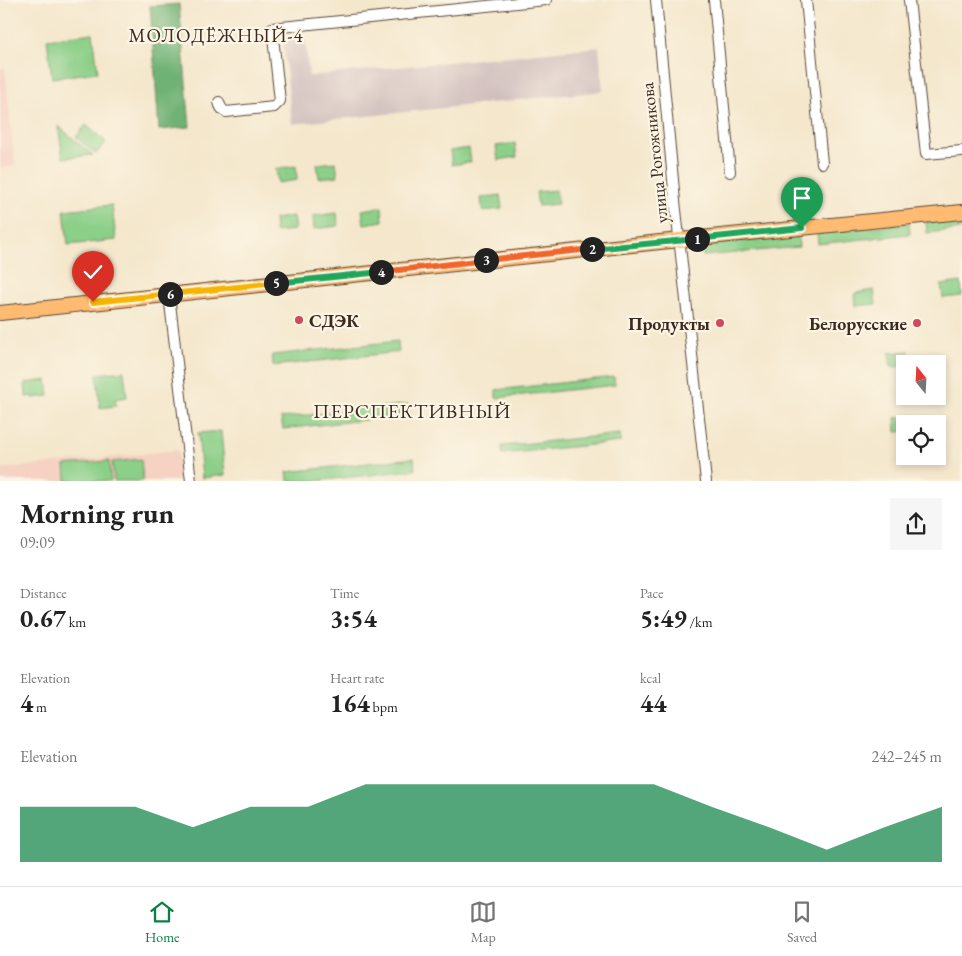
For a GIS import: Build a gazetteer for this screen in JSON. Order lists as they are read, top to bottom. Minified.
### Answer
{"streets":{"street":["улица Рогожникова"]},"districts":["МОЛОДЁЖНЫЙ-4","ПЕРСПЕКТИВНЫЙ"],"places":["СДЭК","Продукты","Белорусские"],"north":"top","page":{"pins":["1","2","3","4","5","6"],"heading":["Morning run","09:09"],"stats":[["Distance","0.67 km"],["Time","3:54"],["Pace","5:49 /km"],["Elevation","4 m"],["Heart rate","164 bpm"],["kcal","44"]],"chart":["Elevation","242–245 m"],"tabs":["Home","Map","Saved"]}}
